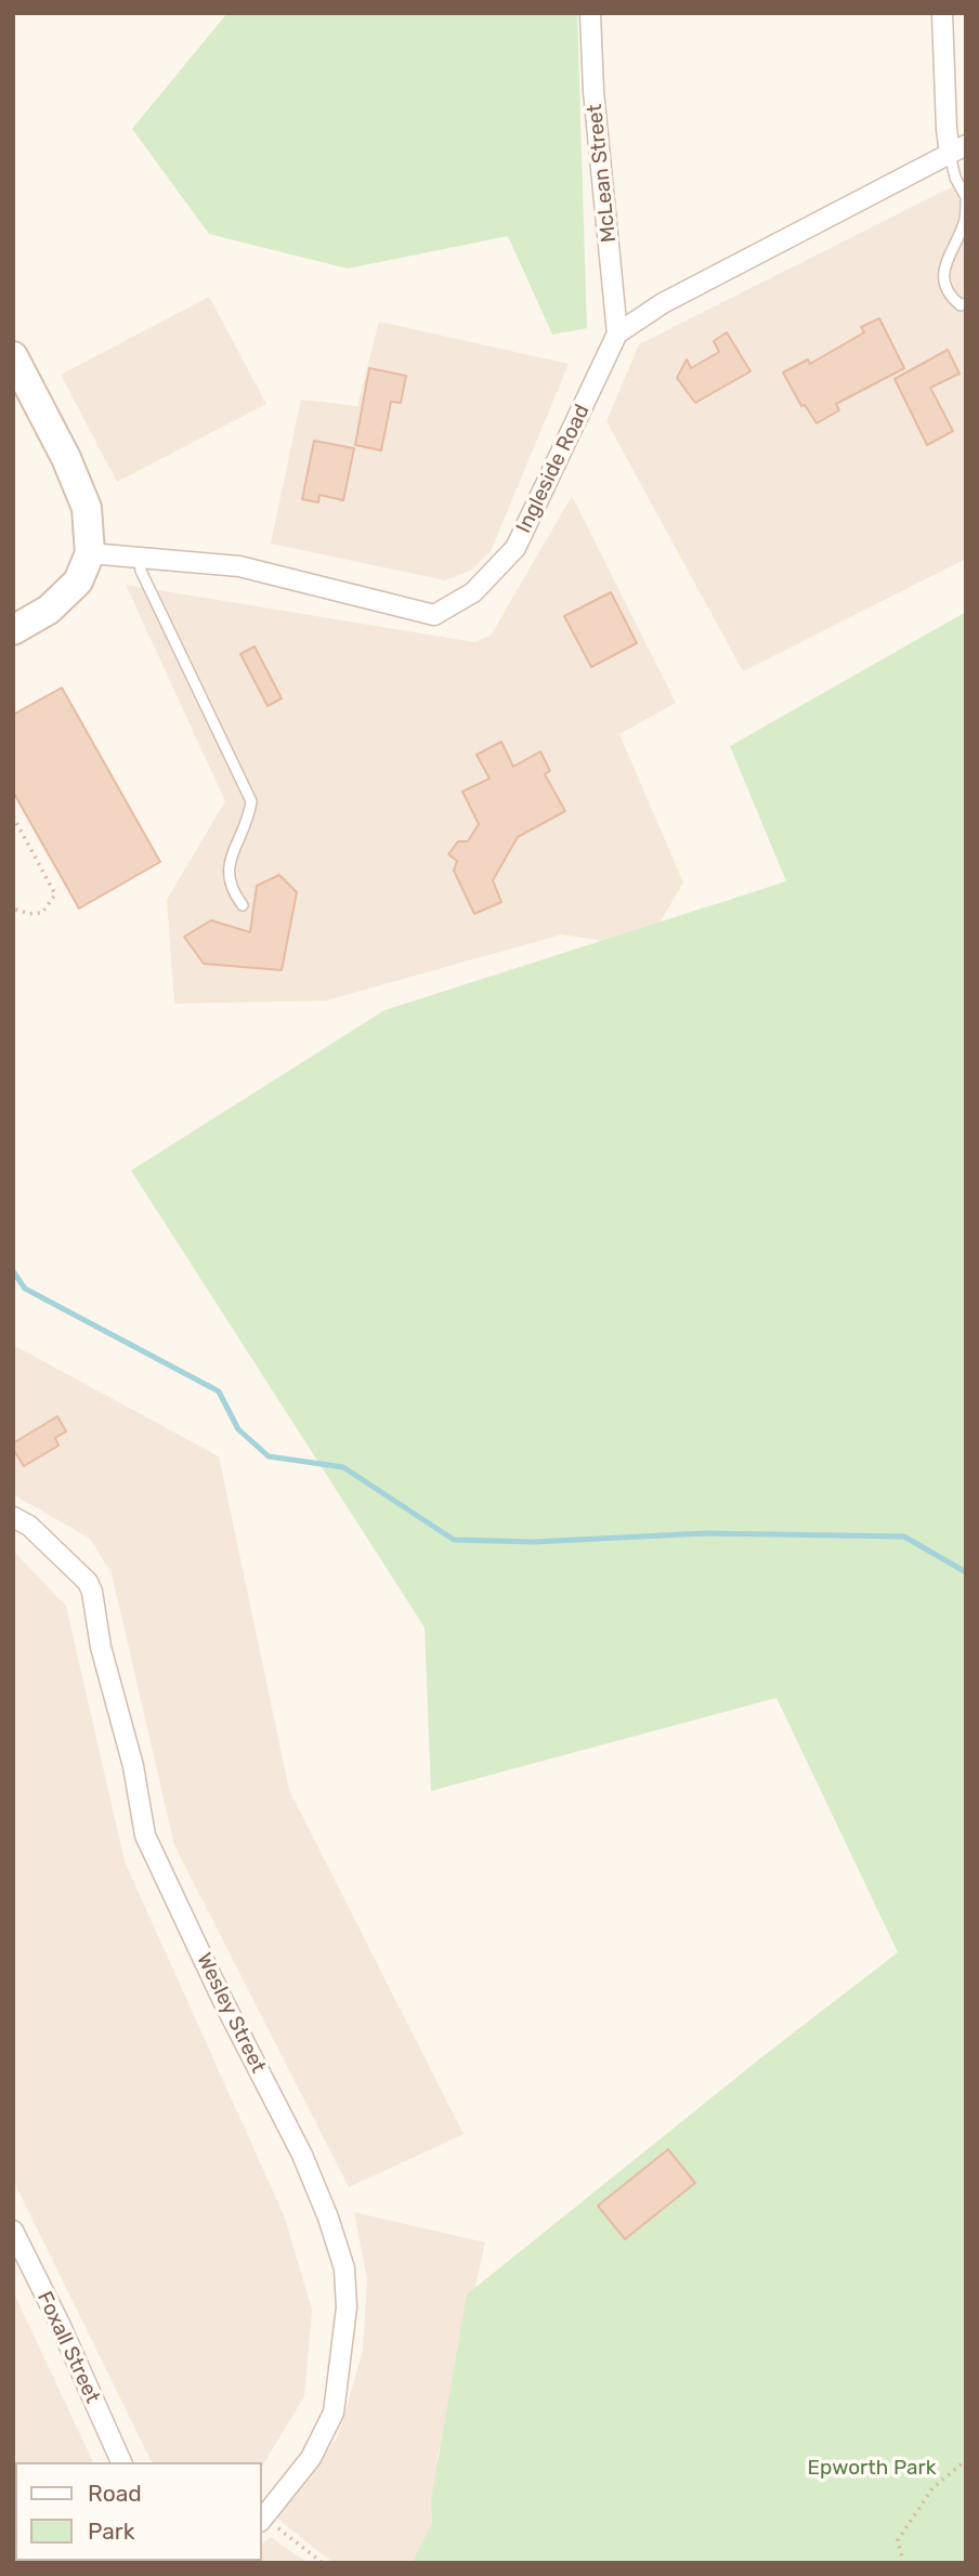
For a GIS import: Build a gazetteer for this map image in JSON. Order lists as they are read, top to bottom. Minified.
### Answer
{"streets":{"street":["McLean Street","Ingleside Road","Wesley Street","Foxall Street"]},"crossings":[["McLean Street","Ingleside Road"]],"parks":["Epworth Park"],"legend":["Road","Park"]}
